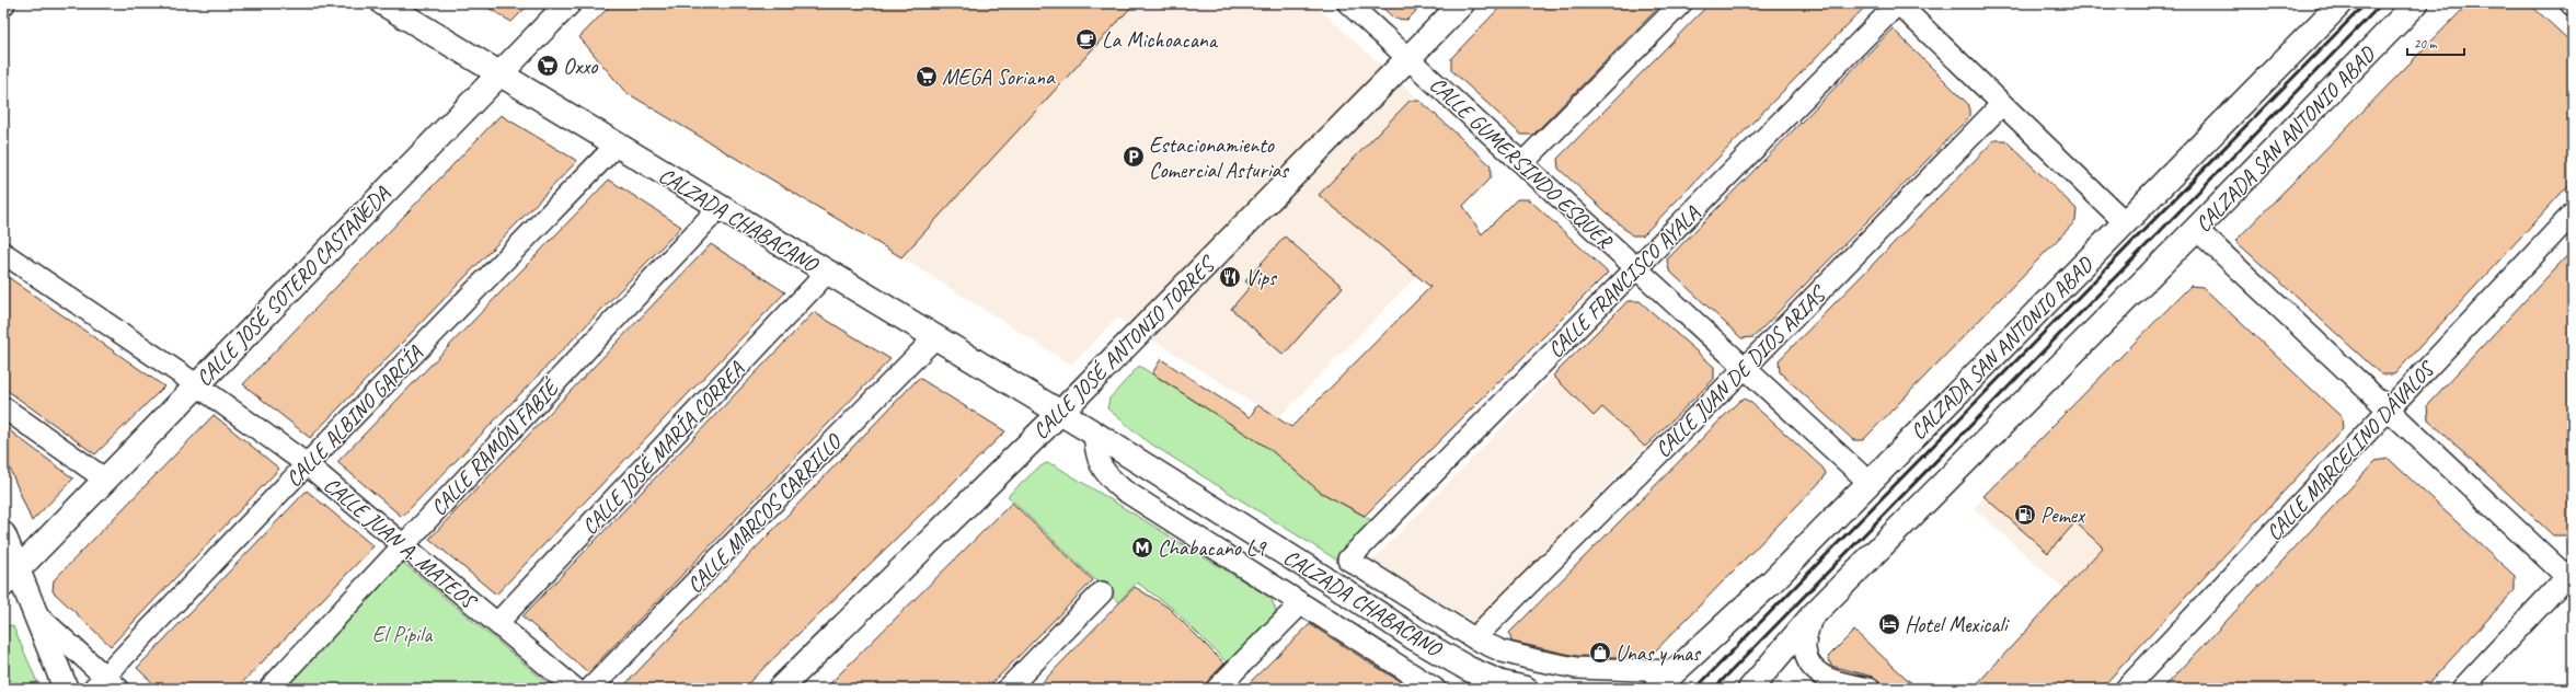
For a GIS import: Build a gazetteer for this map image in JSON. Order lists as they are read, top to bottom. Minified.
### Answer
{"streets":{"main road":["CALZADA SAN ANTONIO ABAD","CALZADA CHABACANO","CALLE JOSÉ SOTERO CASTAÑEDA","CALLE JOSÉ ANTONIO TORRES"],"street":["CALLE GUMERSINDO ESQUER","CALLE FRANCISCO AYALA","CALLE JUAN DE DIOS ARIAS","CALLE ALBINO GARCÍA","CALLE RAMÓN FABIÉ","CALLE JOSÉ MARÍA CORREA","CALLE MARCELINO DÁVALOS","CALLE MARCOS CARRILLO","CALLE JUAN A. MATEOS"]},"crossings":[["CALZADA SAN ANTONIO ABAD","CALLE GUMERSINDO ESQUER"],["CALZADA SAN ANTONIO ABAD","CALZADA CHABACANO"],["CALLE GUMERSINDO ESQUER","CALLE FRANCISCO AYALA"],["CALLE GUMERSINDO ESQUER","CALLE JOSÉ ANTONIO TORRES"],["CALLE GUMERSINDO ESQUER","CALLE JUAN DE DIOS ARIAS"],["CALZADA CHABACANO","CALLE FRANCISCO AYALA"],["CALZADA CHABACANO","CALLE JOSÉ SOTERO CASTAÑEDA"],["CALZADA CHABACANO","CALLE JOSÉ ANTONIO TORRES"],["CALZADA CHABACANO","CALLE JUAN DE DIOS ARIAS"],["CALZADA CHABACANO","CALLE ALBINO GARCÍA"],["CALZADA CHABACANO","CALLE RAMÓN FABIÉ"],["CALZADA CHABACANO","CALLE JOSÉ MARÍA CORREA"],["CALZADA CHABACANO","CALLE MARCOS CARRILLO"],["CALLE JOSÉ SOTERO CASTAÑEDA","CALLE JUAN A. MATEOS"],["CALLE ALBINO GARCÍA","CALLE JUAN A. MATEOS"],["CALLE RAMÓN FABIÉ","CALLE JUAN A. MATEOS"],["CALLE JOSÉ MARÍA CORREA","CALLE JUAN A. MATEOS"]],"parks":["El Pípila"],"places":{"cafe":["La Michoacana"],"supermarket":["Oxxo","MEGA Soriana"],"parking":["Estacionamiento Comercial Asturias"],"restaurant":["Vips"],"fuel station":["Pemex"],"metro station":["Chabacano L9"],"hotel":["Hotel Mexicali"],"shop":["Unas y mas"]},"scale_bar":"20 m"}
